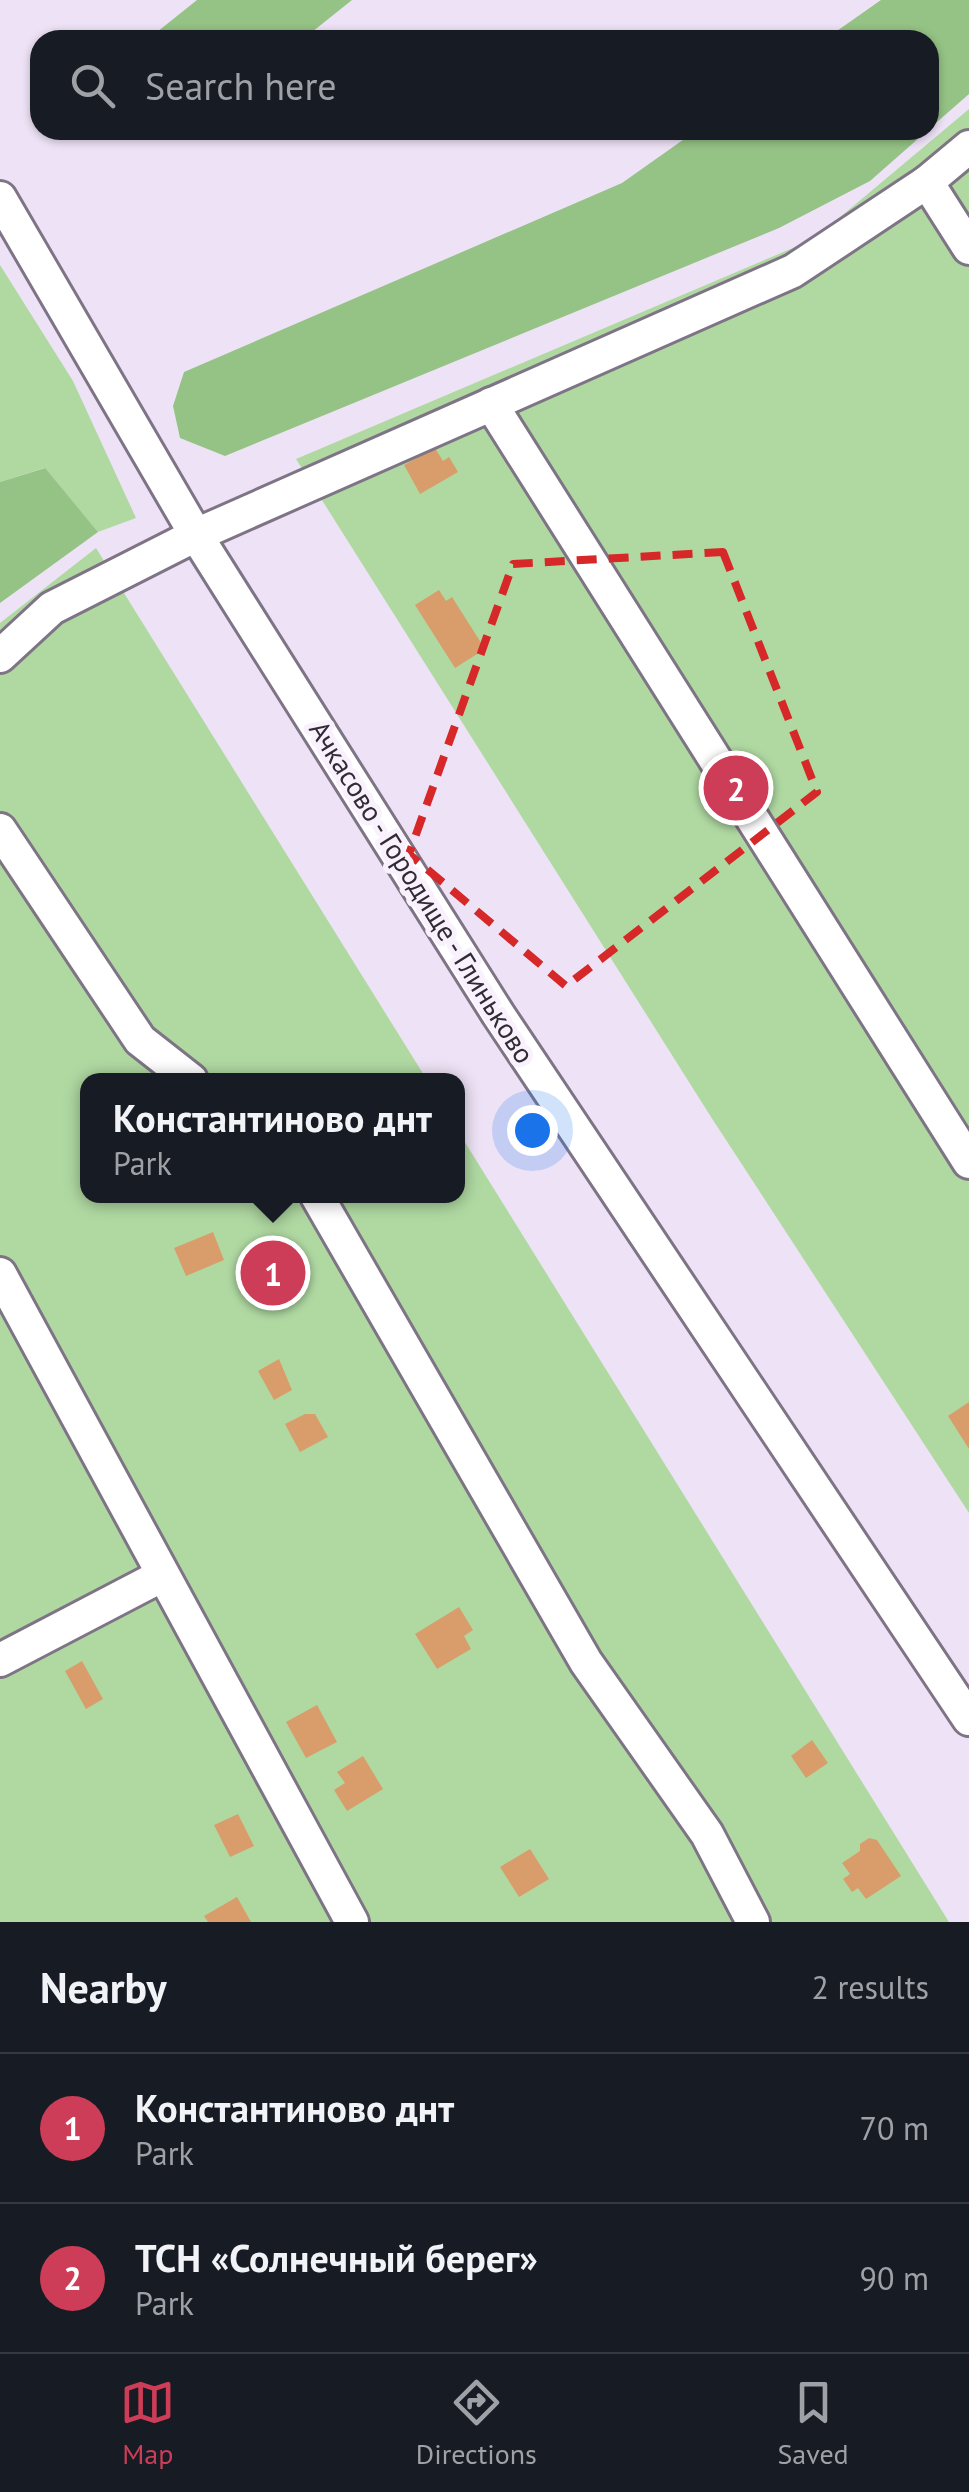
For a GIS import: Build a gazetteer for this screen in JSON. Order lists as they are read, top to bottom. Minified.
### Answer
{"streets":{"street":["Ачкасово - Городище - Глиньково"]},"page":{"search":"Search here","pins":["2","1"],"popup":["Константиново днт","Park"],"heading":["Nearby","2 results"],"list":[{"mark":"1","name":"Константиново днт","note":"Park","value":"70 m"},{"mark":"2","name":"ТСН «Солнечный берег»","note":"Park","value":"90 m"}],"nav":["Map","Directions","Saved"]}}
